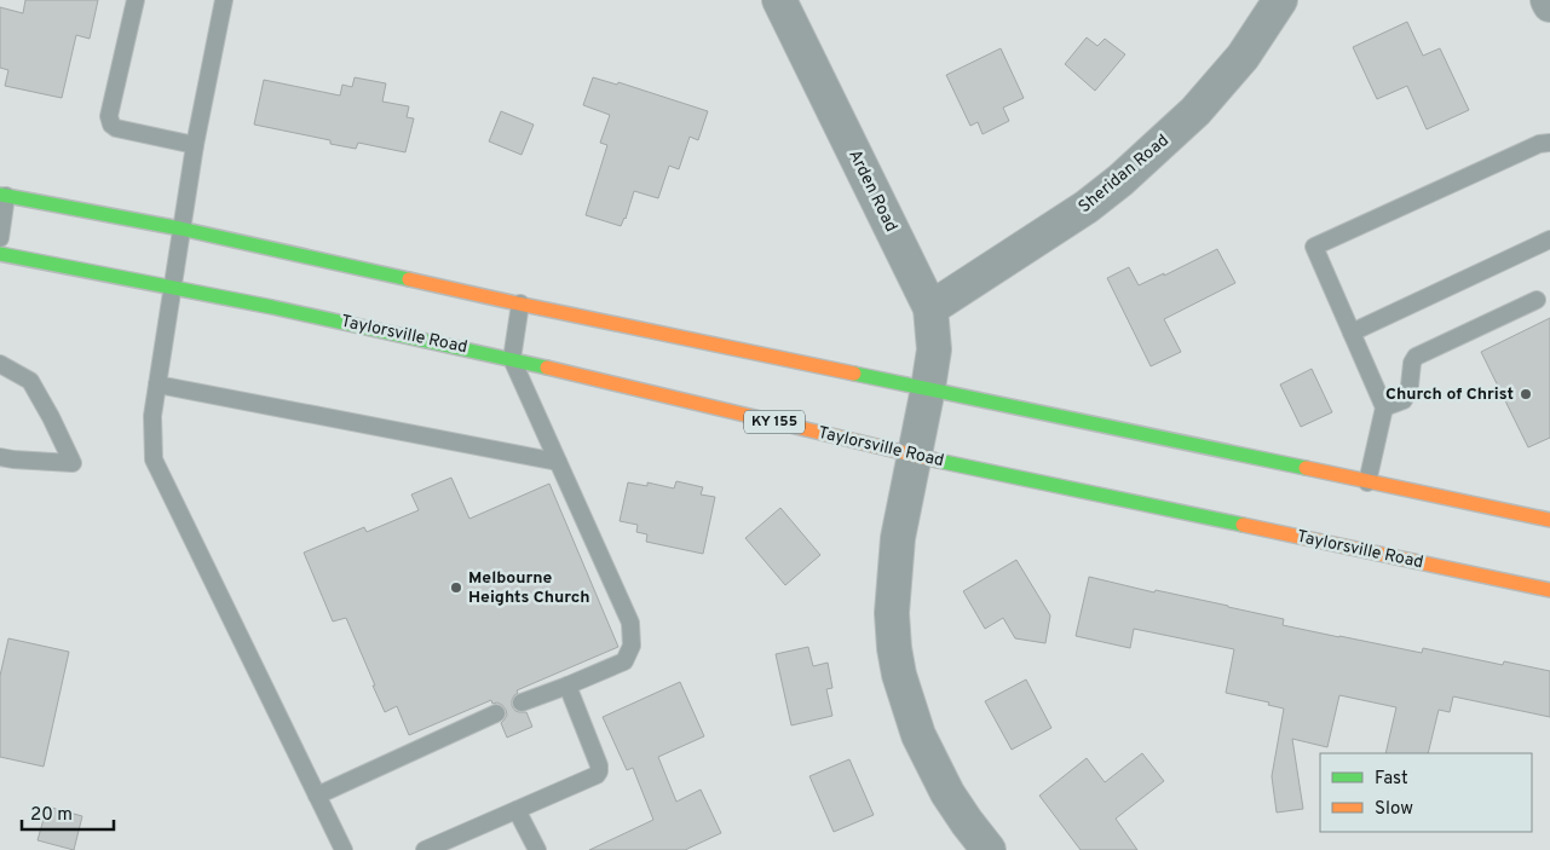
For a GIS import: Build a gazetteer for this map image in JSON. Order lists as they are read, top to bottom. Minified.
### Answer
{"streets":{"main road":["Taylorsville Road","KY 155"],"street":["Sheridan Road","Arden Road"]},"crossings":[["Sheridan Road","Arden Road"],["Arden Road","Taylorsville Road"]],"places":["Church of Christ","Melbourne Heights Church"],"legend":["Fast","Slow"],"scale_bar":"20 m"}
